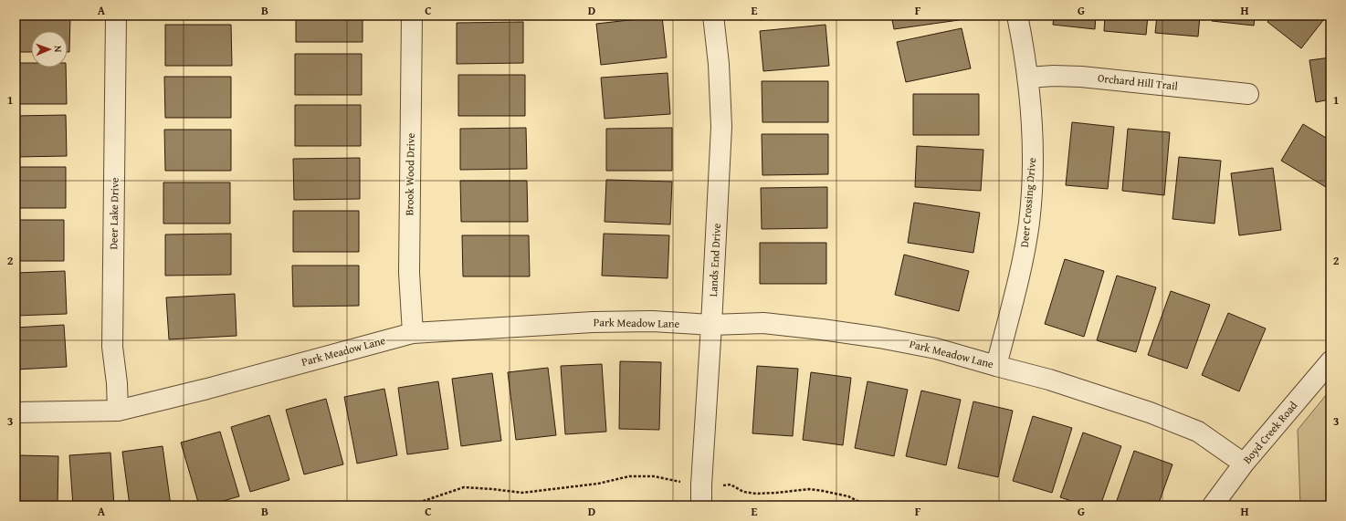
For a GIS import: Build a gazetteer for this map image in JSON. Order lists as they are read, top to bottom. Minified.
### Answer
{"streets":{"street":["Orchard Hill Trail","Brook Wood Drive","Deer Crossing Drive","Deer Lake Drive","Lands End Drive","Park Meadow Lane","Boyd Creek Road"]},"crossings":[["Orchard Hill Trail","Deer Crossing Drive"],["Brook Wood Drive","Park Meadow Lane"],["Deer Crossing Drive","Park Meadow Lane"],["Deer Lake Drive","Park Meadow Lane"],["Lands End Drive","Park Meadow Lane"],["Park Meadow Lane","Boyd Creek Road"]],"north":"right","grid":{"columns":["A","B","C","D","E","F","G","H"],"rows":["1","2","3"]}}
